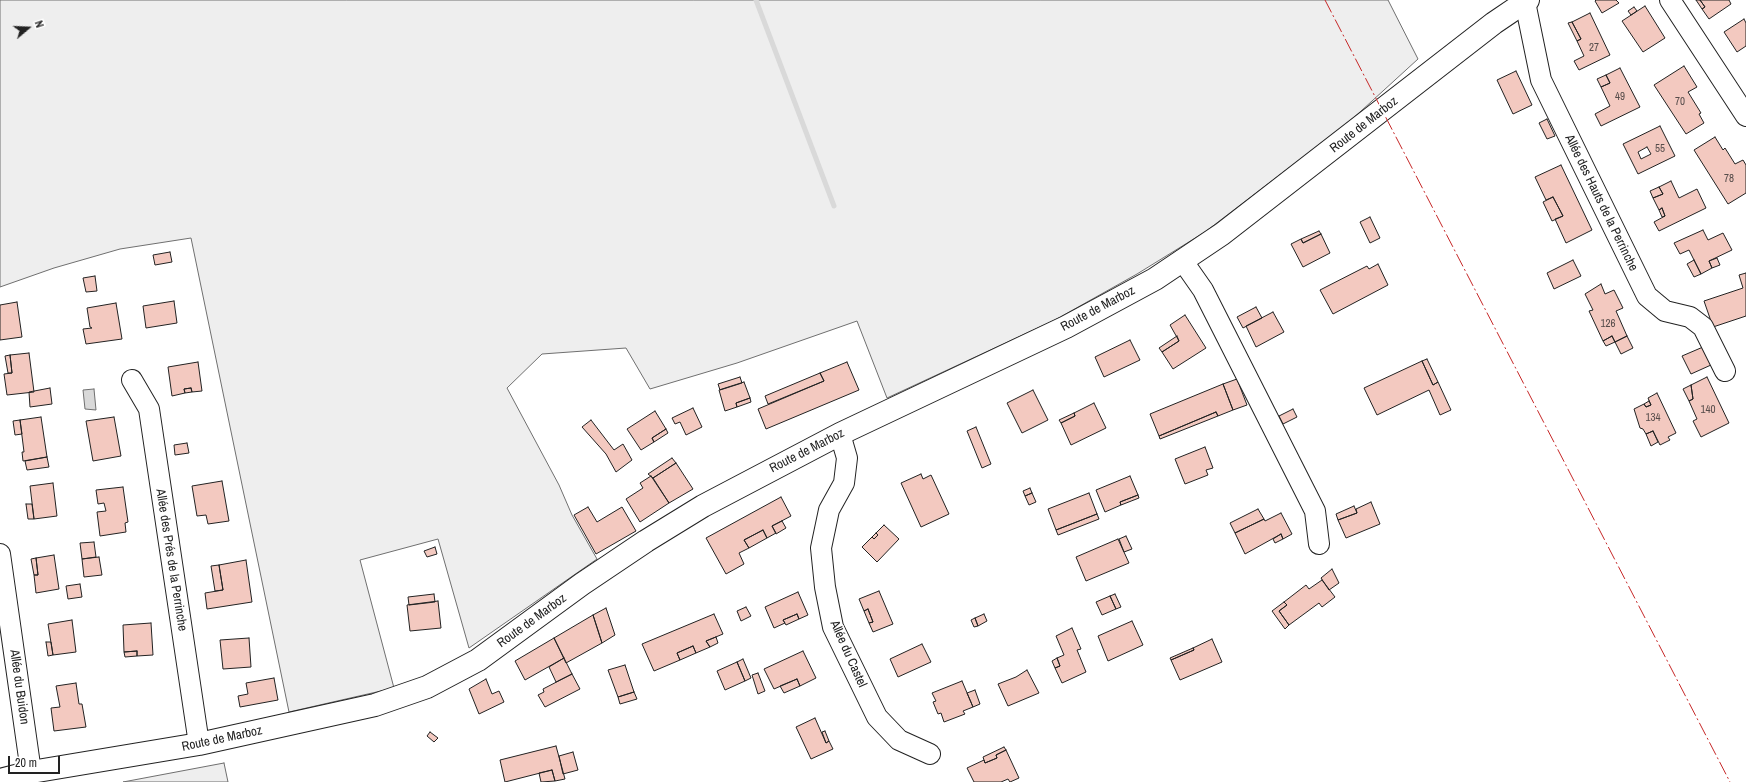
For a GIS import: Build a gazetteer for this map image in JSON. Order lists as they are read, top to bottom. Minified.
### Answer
{"streets":{"main road":["Route de Marboz"],"street":["Allée des Hauts de la Perrinche","Allée des Prés de la Perrinche","Allée du Castel","Allée du Buidon"]},"crossings":[["Route de Marboz","Allée des Hauts de la Perrinche"],["Route de Marboz","Allée des Prés de la Perrinche"],["Route de Marboz","Allée du Castel"],["Route de Marboz","Allée du Buidon"]],"house_numbers":["27","49","70","55","78","126","140","134"],"scale_bar":"20 m","north":"right"}
